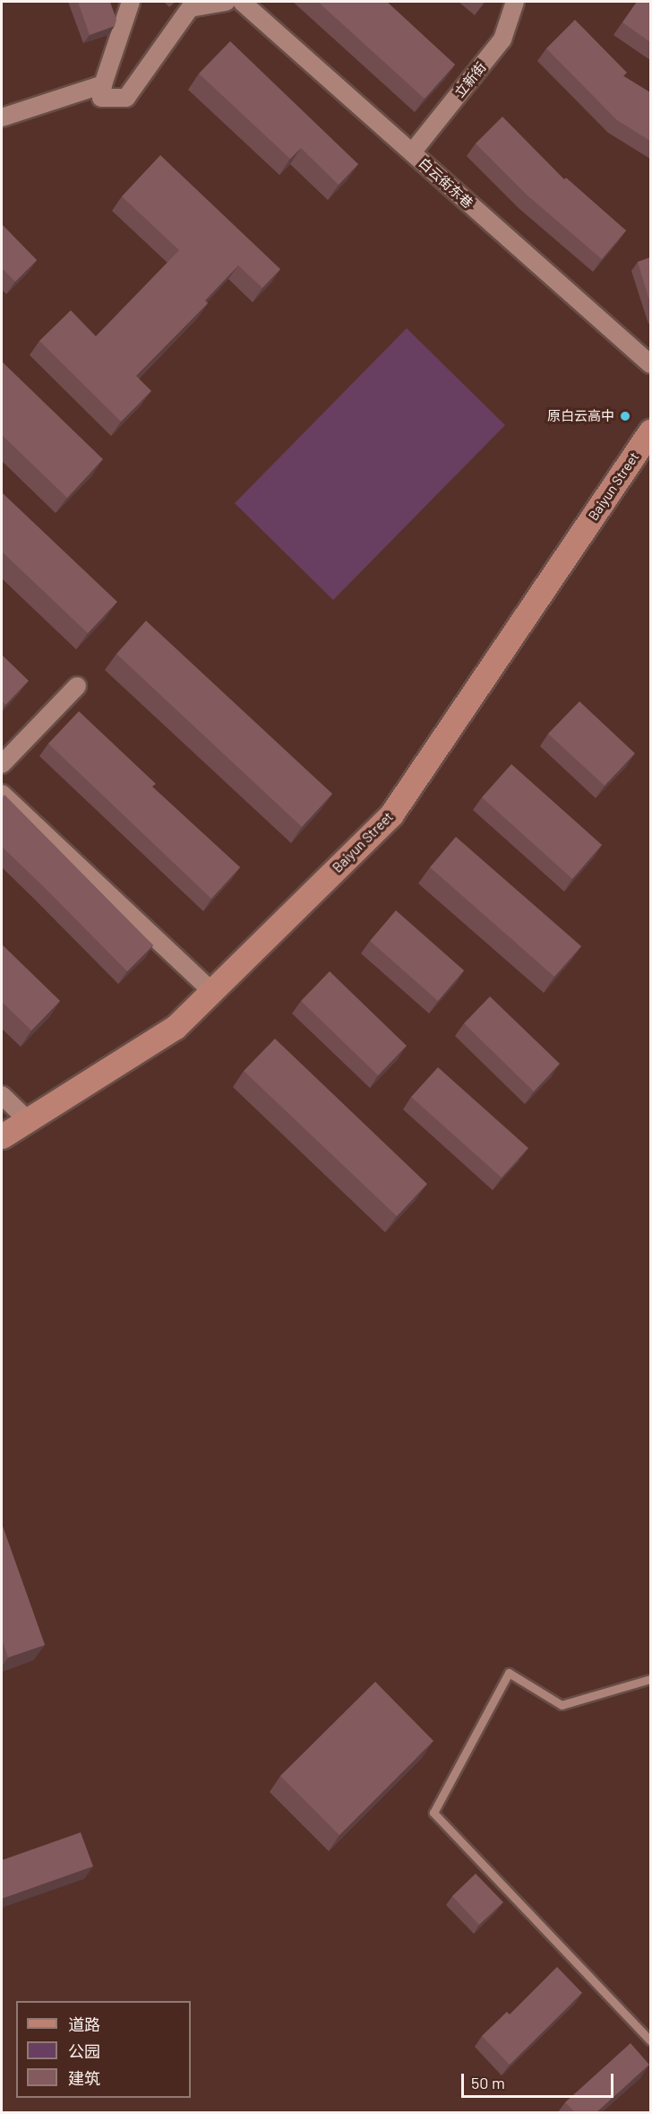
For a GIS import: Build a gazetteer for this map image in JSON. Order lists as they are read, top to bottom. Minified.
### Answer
{"streets":{"main road":["Baiyun Street"],"street":["立新街","白云街东巷"]},"crossings":[["立新街","白云街东巷"]],"places":["原白云高中"],"legend":["道路","公园","建筑"],"scale_bar":"50 m"}
